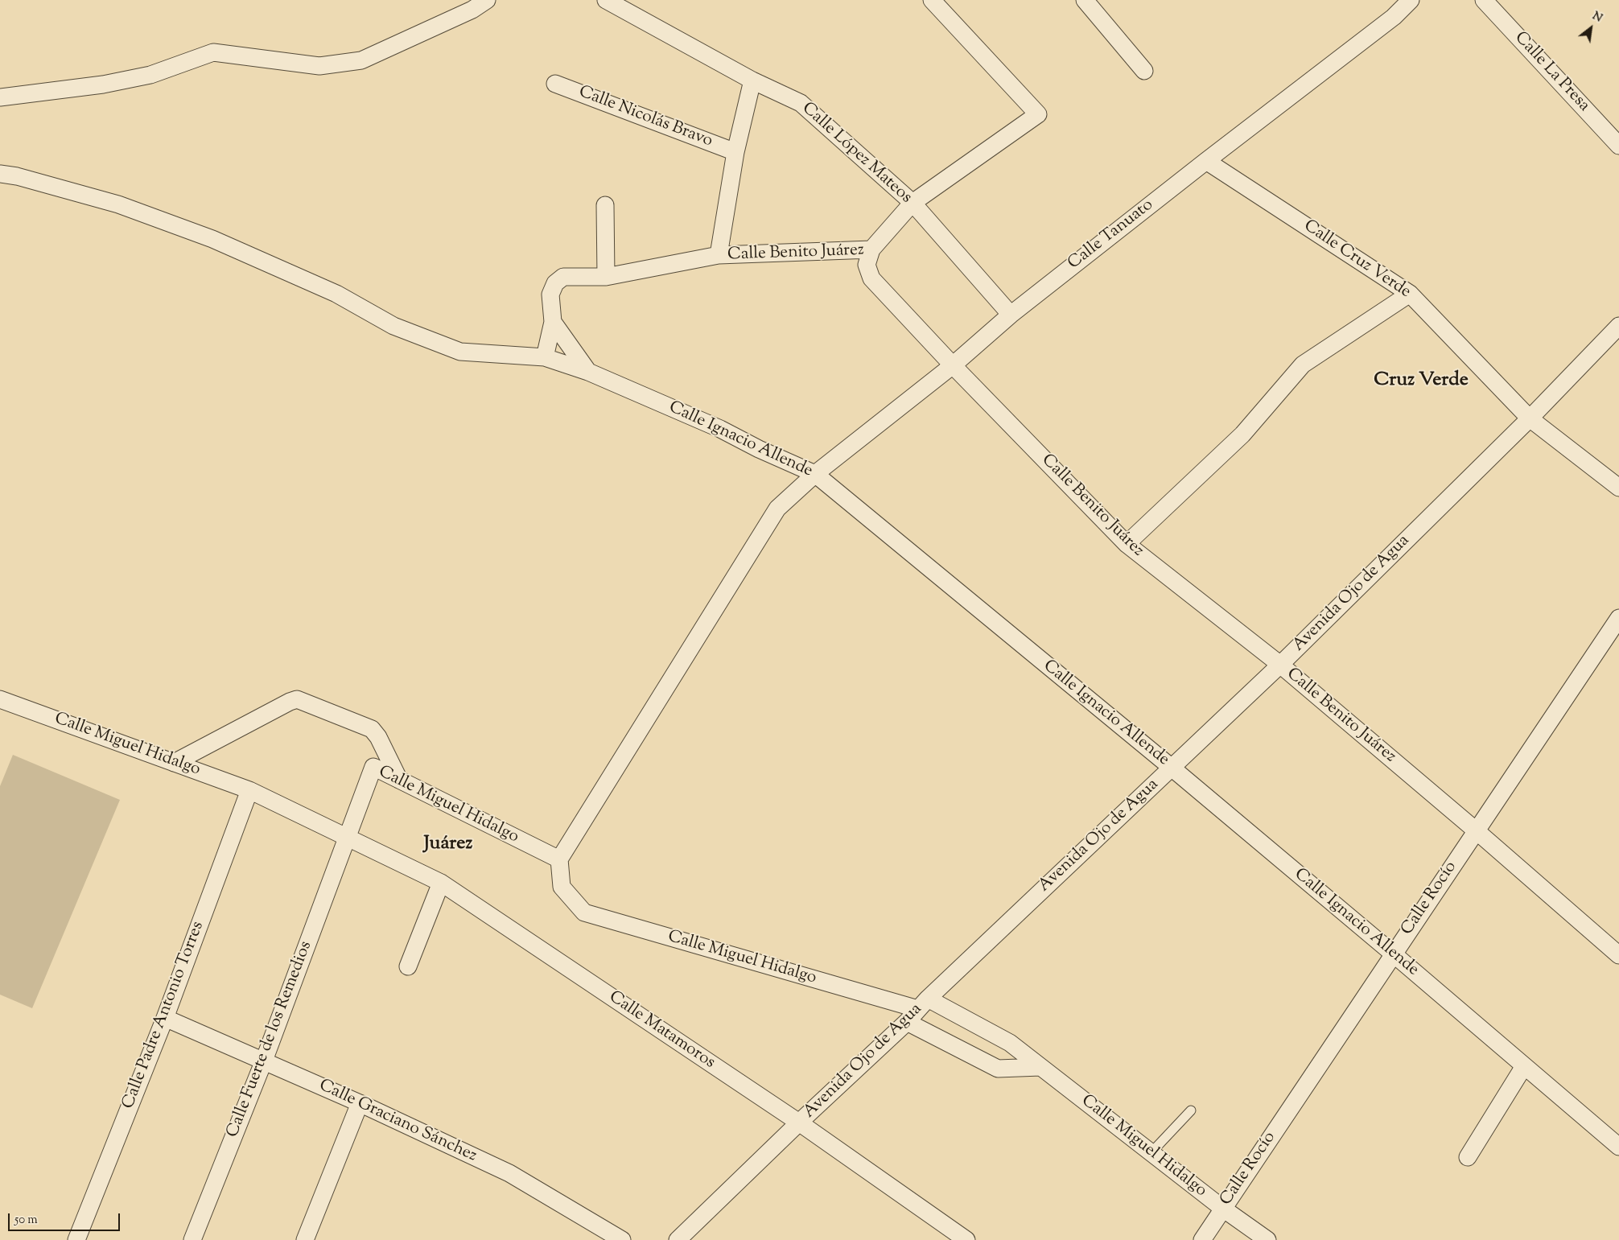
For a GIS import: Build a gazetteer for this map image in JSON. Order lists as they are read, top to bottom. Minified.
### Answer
{"streets":{"street":["Calle La Presa","Calle Nicolás Bravo","Calle López Mateos","Calle Tanuato","Calle Benito Juárez","Calle Cruz Verde","Calle Ignacio Allende","Avenida Ojo de Agua","Calle Miguel Hidalgo","Calle Rocío","Calle Padre Antonio Torres","Calle Matamoros","Calle Fuerte de los Remedios","Calle Graciano Sánchez"]},"crossings":[["Calle López Mateos","Calle Tanuato"],["Calle Tanuato","Calle Benito Juárez"],["Calle Tanuato","Calle Cruz Verde"],["Calle Tanuato","Calle Ignacio Allende"],["Calle Tanuato","Calle Miguel Hidalgo"],["Calle Benito Juárez","Avenida Ojo de Agua"],["Calle Benito Juárez","Calle Rocío"],["Calle Cruz Verde","Avenida Ojo de Agua"],["Calle Ignacio Allende","Avenida Ojo de Agua"],["Calle Ignacio Allende","Calle Rocío"],["Avenida Ojo de Agua","Calle Miguel Hidalgo"],["Avenida Ojo de Agua","Calle Matamoros"],["Calle Miguel Hidalgo","Calle Rocío"],["Calle Miguel Hidalgo","Calle Padre Antonio Torres"],["Calle Miguel Hidalgo","Calle Matamoros"],["Calle Miguel Hidalgo","Calle Fuerte de los Remedios"],["Calle Padre Antonio Torres","Calle Graciano Sánchez"],["Calle Matamoros","Calle Fuerte de los Remedios"],["Calle Fuerte de los Remedios","Calle Graciano Sánchez"]],"districts":["Cruz Verde","Juárez"],"scale_bar":"50 m","north":"top right"}
